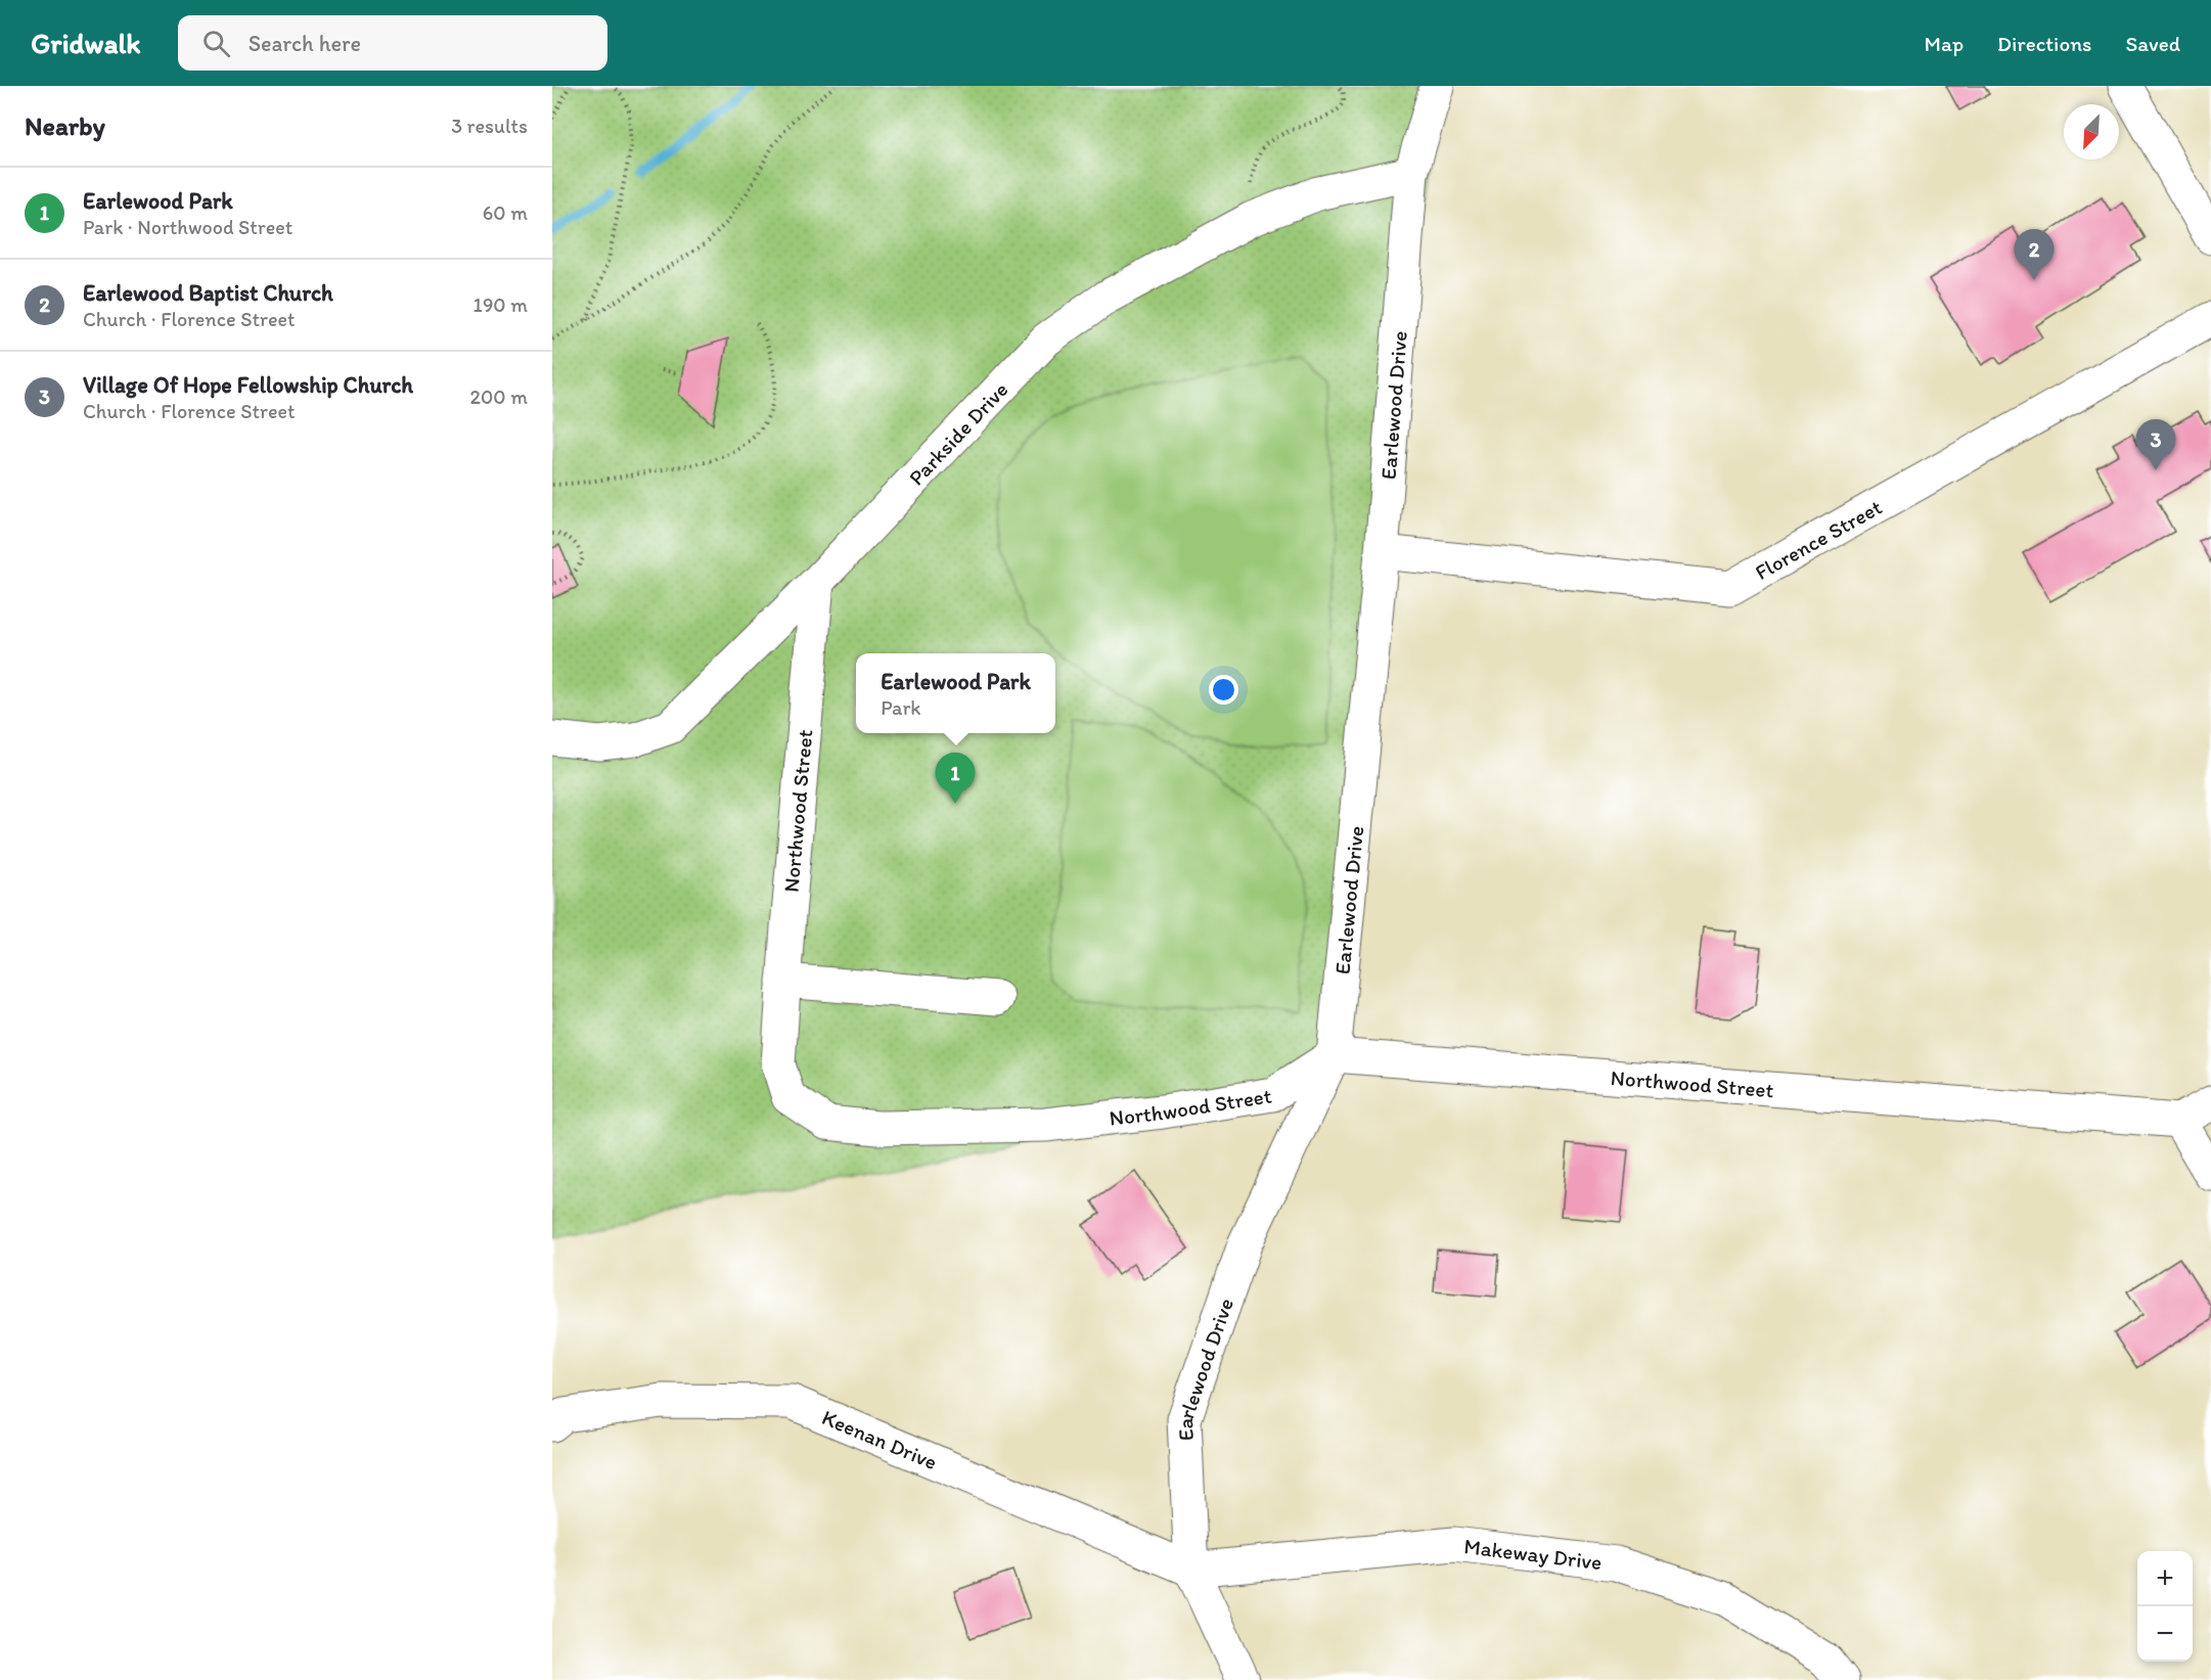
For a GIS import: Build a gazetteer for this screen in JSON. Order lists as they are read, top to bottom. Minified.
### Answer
{"streets":{"street":["Earlewood Drive","Parkside Drive","Florence Street","Northwood Street","Keenan Drive","Makeway Drive"]},"crossings":[["Earlewood Drive","Parkside Drive"],["Earlewood Drive","Florence Street"],["Earlewood Drive","Northwood Street"],["Earlewood Drive","Keenan Drive"],["Earlewood Drive","Makeway Drive"],["Parkside Drive","Northwood Street"],["Keenan Drive","Makeway Drive"]],"north":"bottom left","page":{"header":"Gridwalk","search":"Search here","nav":["Map","Directions","Saved"],"heading":["Nearby","3 results"],"list":[{"mark":"1","name":"Earlewood Park","note":"Park · Northwood Street","value":"60 m"},{"mark":"2","name":"Earlewood Baptist Church","note":"Church · Florence Street","value":"190 m"},{"mark":"3","name":"Village Of Hope Fellowship Church","note":"Church · Florence Street","value":"200 m"}],"pins":["2","3","1"],"popup":["Earlewood Park","Park"],"map_buttons":["+","−"]}}
